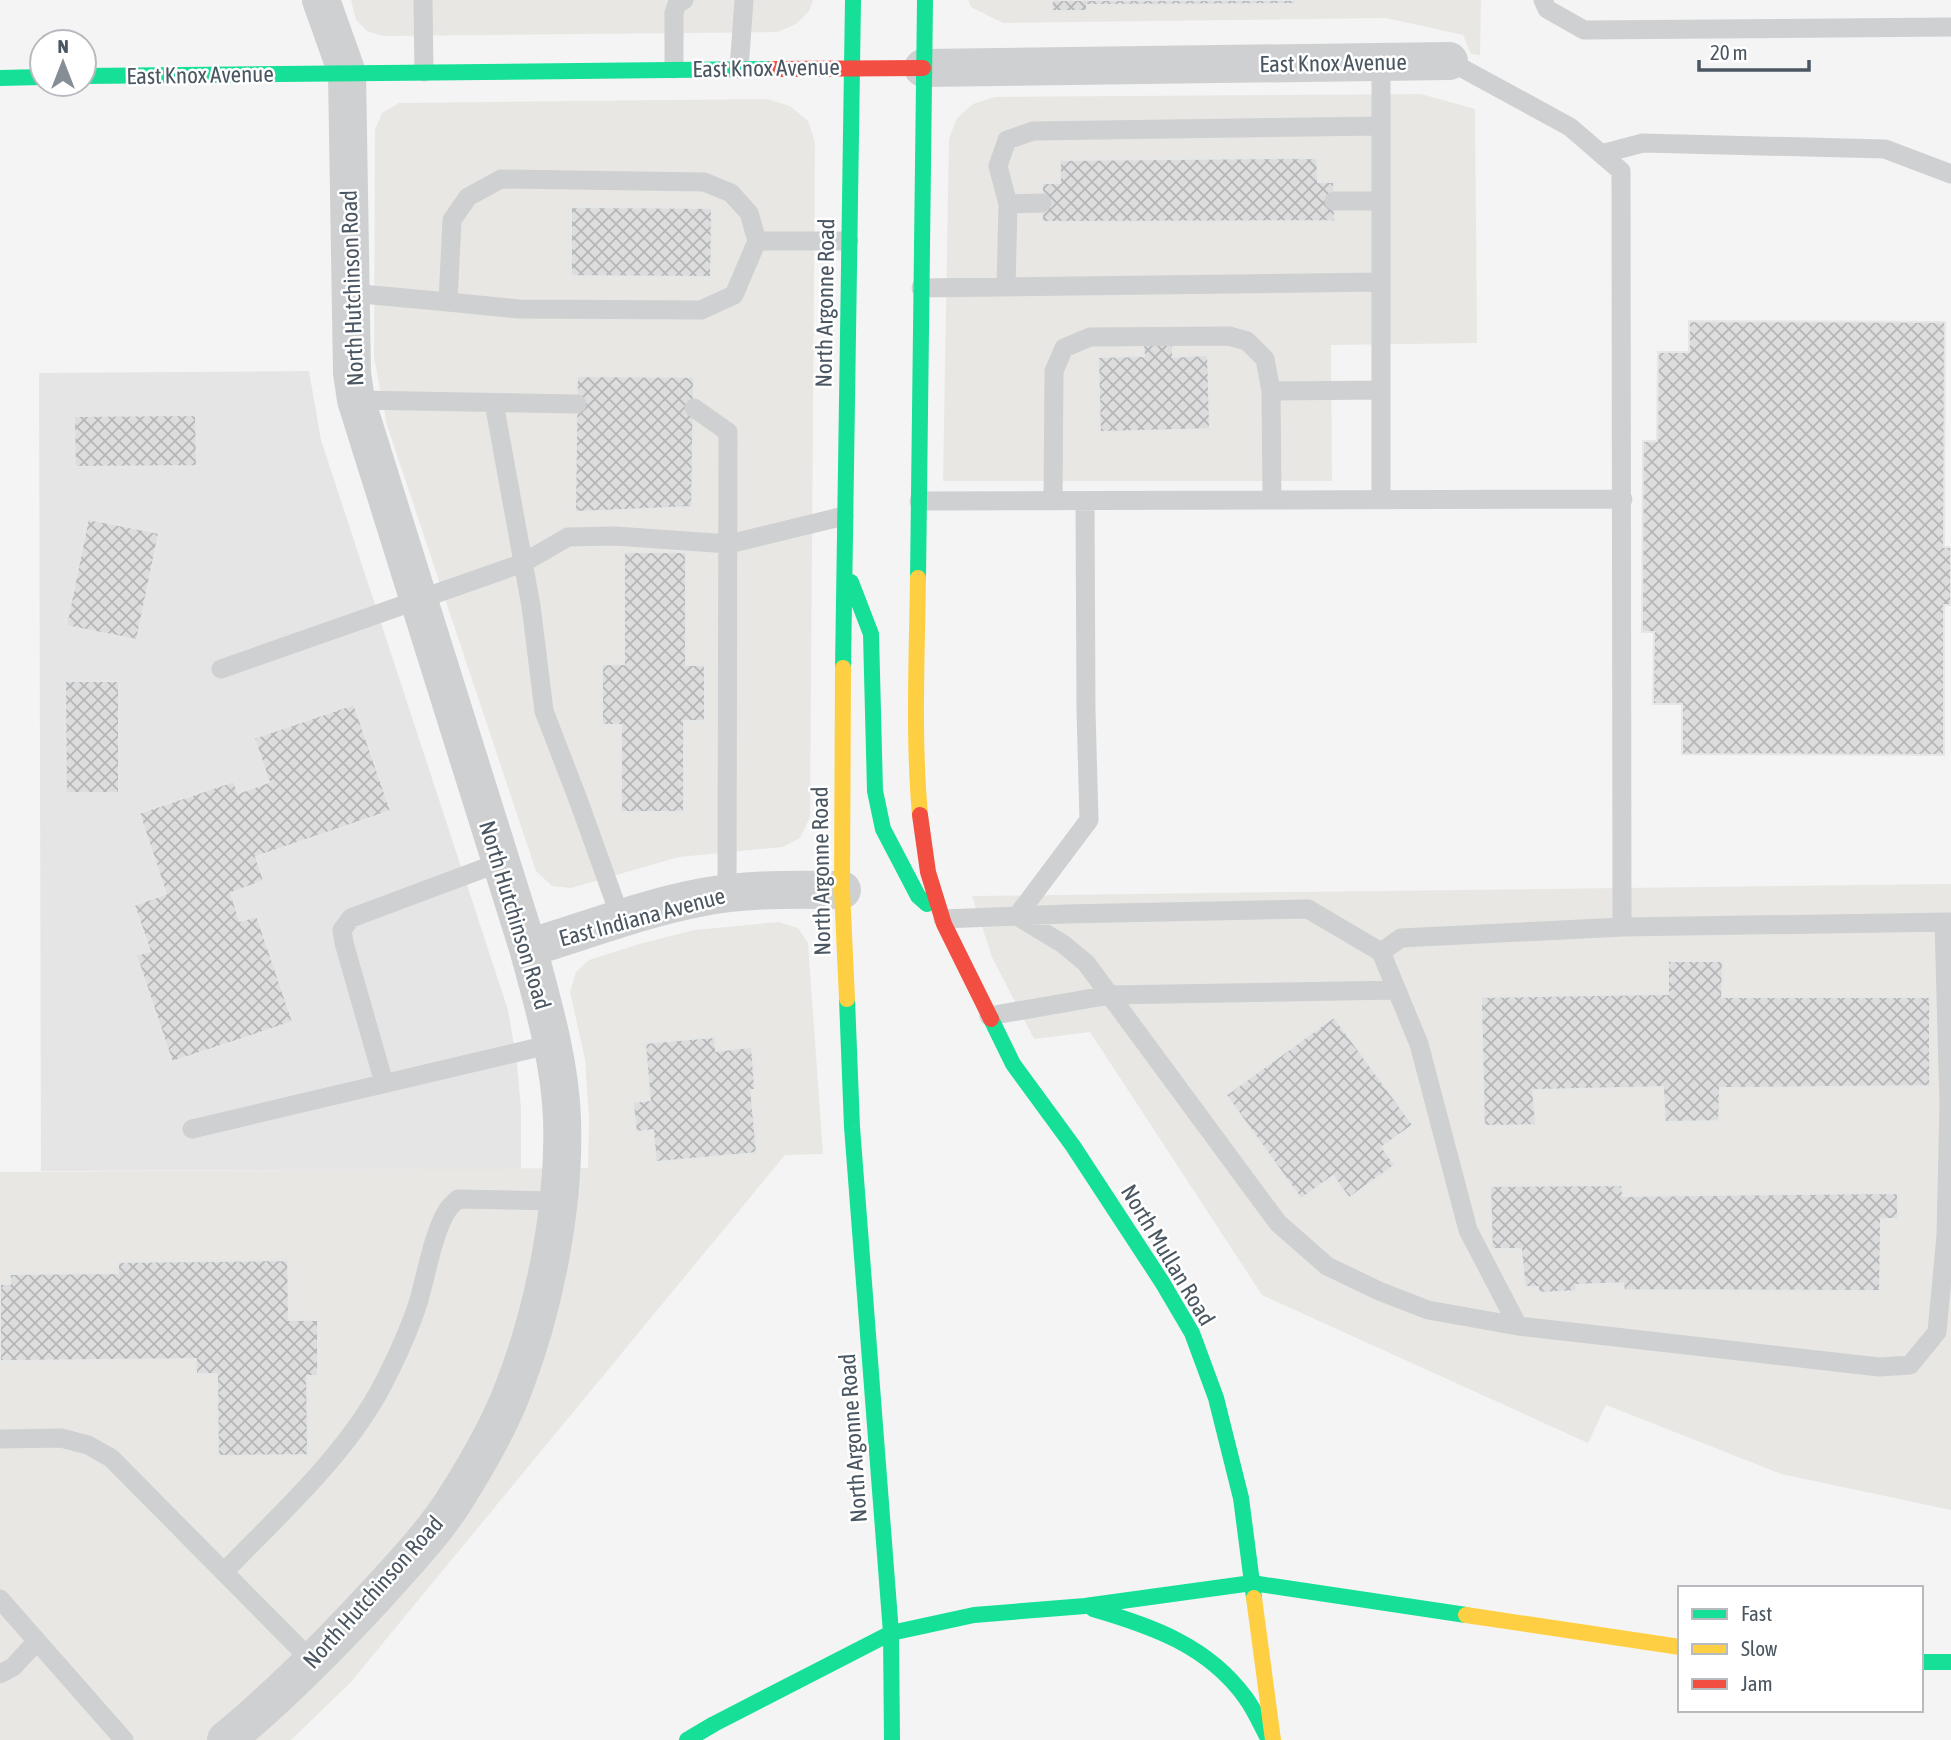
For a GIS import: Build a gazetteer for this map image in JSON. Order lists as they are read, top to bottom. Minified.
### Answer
{"streets":{"main road":["East Knox Avenue","North Argonne Road","North Mullan Road"],"street":["North Hutchinson Road","East Indiana Avenue"]},"crossings":[["East Knox Avenue","North Hutchinson Road"],["East Knox Avenue","North Argonne Road"],["North Hutchinson Road","East Indiana Avenue"],["North Argonne Road","East Indiana Avenue"]],"legend":["Fast","Slow","Jam"],"scale_bar":"20 m","north":"top"}
